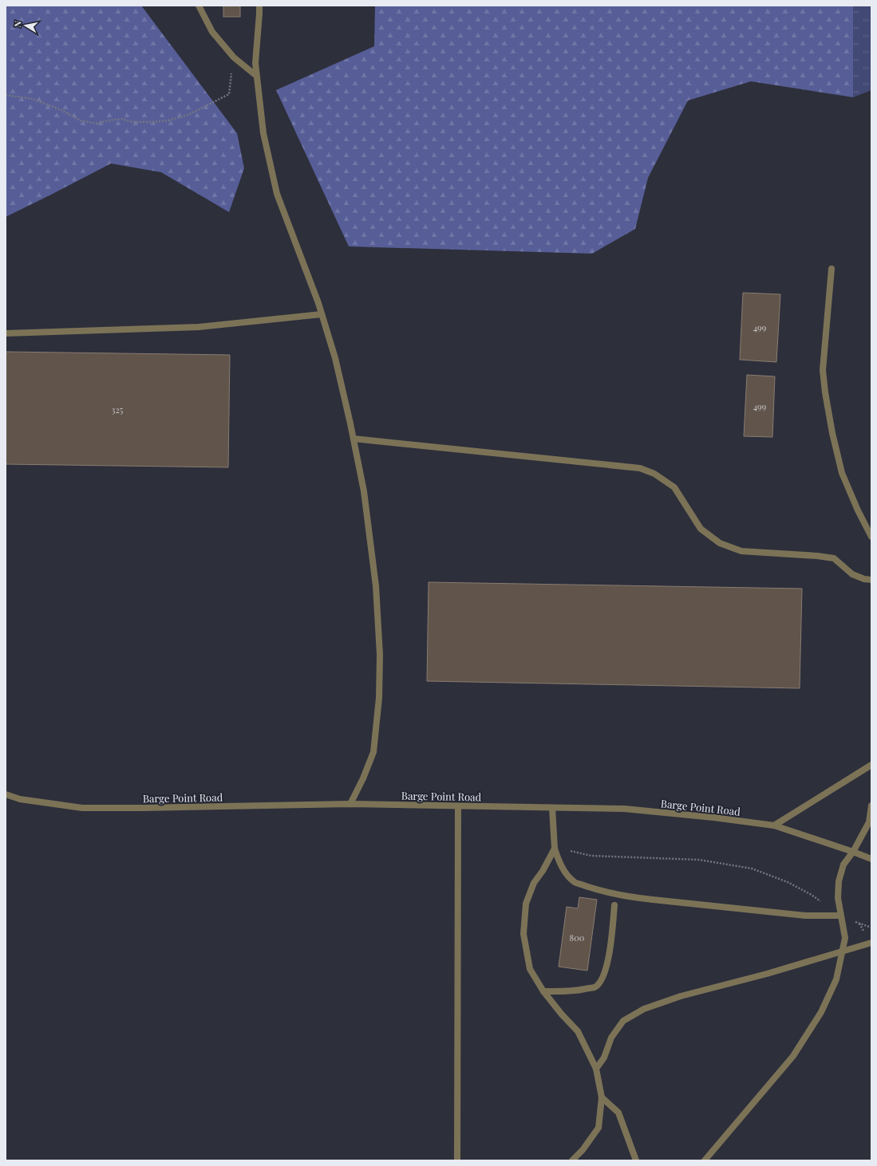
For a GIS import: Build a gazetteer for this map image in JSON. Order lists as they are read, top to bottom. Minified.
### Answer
{"streets":{"street":["Barge Point Road"]},"house_numbers":["499","499","325","800"],"north":"left"}
